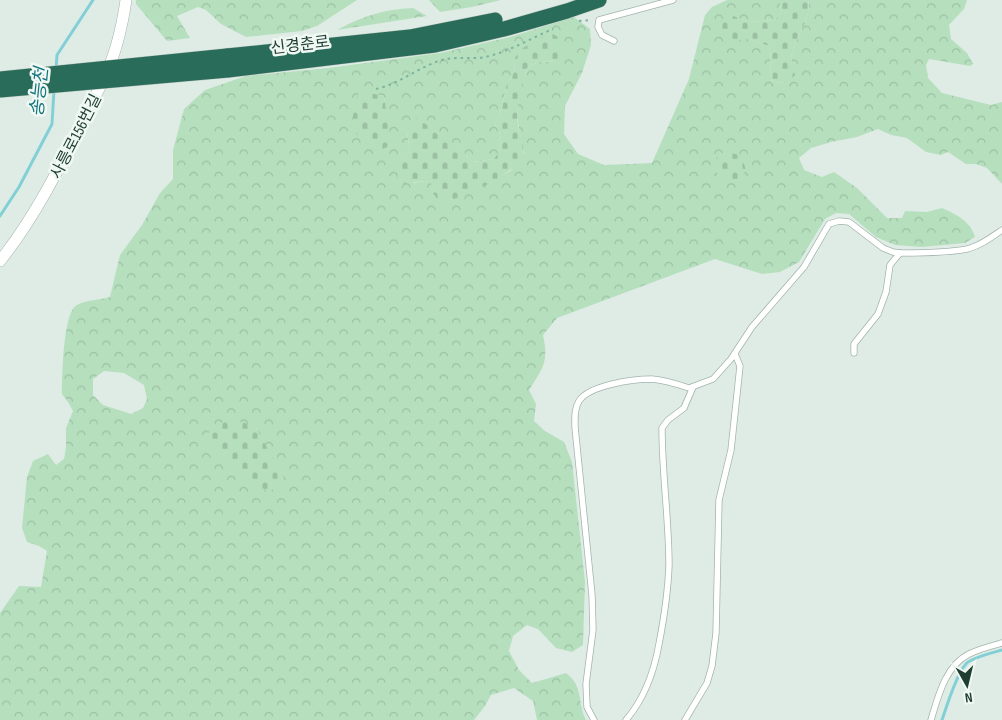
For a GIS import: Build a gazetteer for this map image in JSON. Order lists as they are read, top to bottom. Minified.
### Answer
{"streets":{"highway":["신경춘로"],"street":["사릉로156번길"]},"water":["송능천"],"north":"bottom"}
